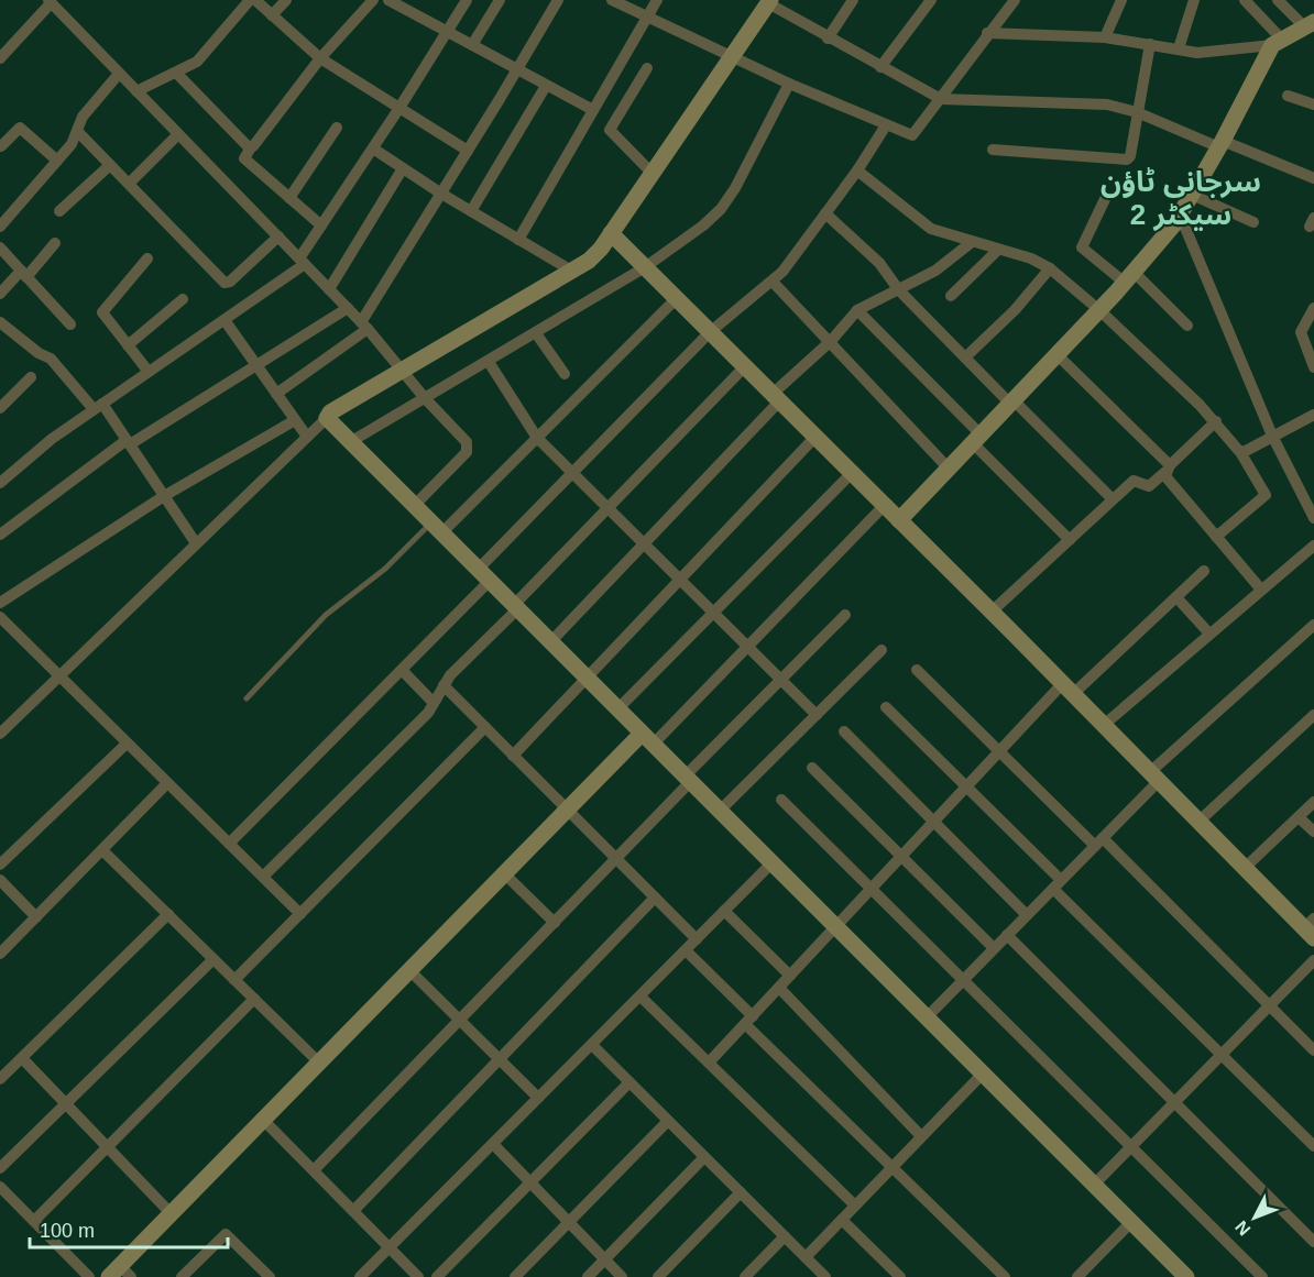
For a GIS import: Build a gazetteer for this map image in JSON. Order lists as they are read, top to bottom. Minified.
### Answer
{"districts":["سرجانی ٹاؤن سیکٹر 2"],"scale_bar":"100 m","north":"bottom left"}
